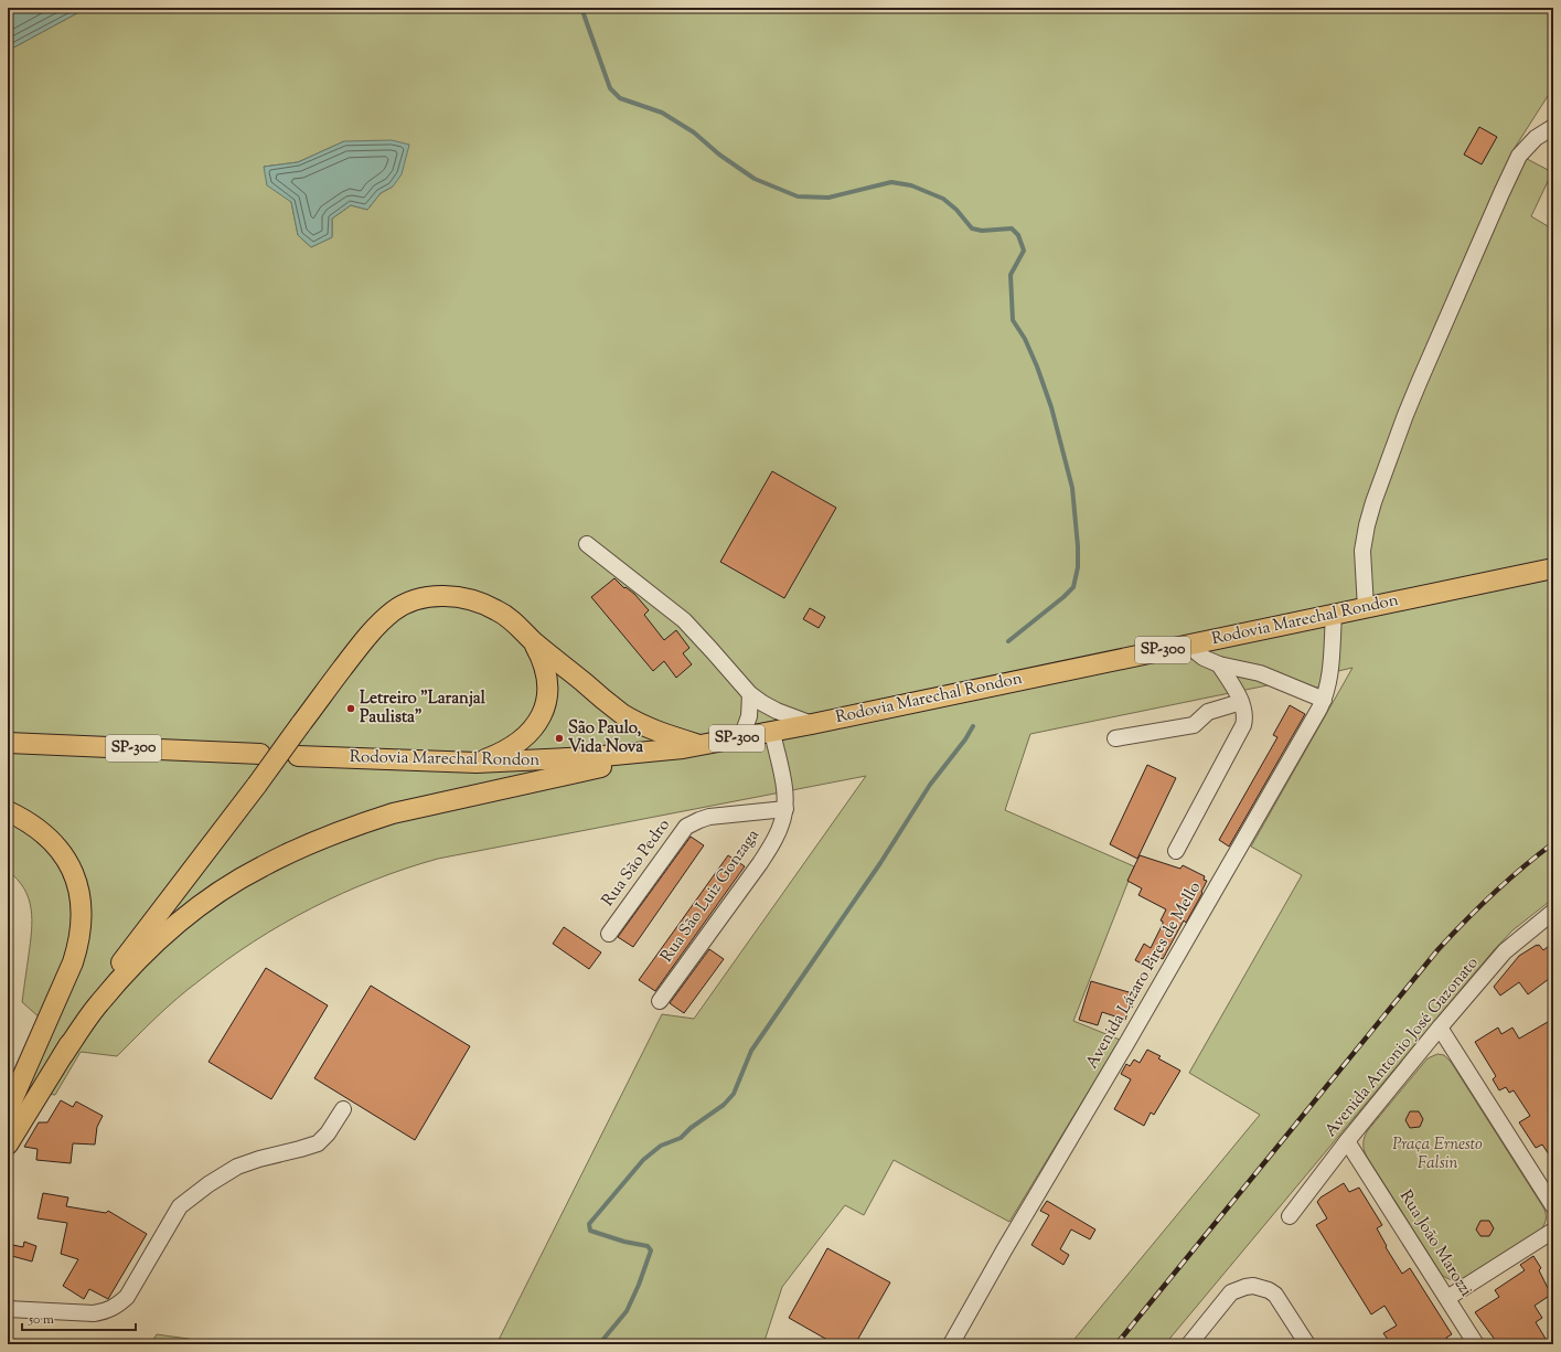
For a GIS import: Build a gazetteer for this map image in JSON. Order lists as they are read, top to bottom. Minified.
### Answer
{"streets":{"main road":["Rodovia Marechal Rondon","SP-300"],"street":["Rua São Pedro","Rua São Luiz Gonzaga","Avenida Lázaro Pires de Mello","Avenida Antonio José Gazonato","Rua João Marozzi"]},"crossings":[["Rodovia Marechal Rondon","Rua São Luiz Gonzaga"],["Rodovia Marechal Rondon","Avenida Lázaro Pires de Mello"],["Rua São Pedro","Rua São Luiz Gonzaga"],["Avenida Antonio José Gazonato","Rua João Marozzi"]],"parks":["Praça Ernesto Falsin"],"places":["Letreiro \"Laranjal Paulista\"","São Paulo, Vida Nova"],"scale_bar":"50 m"}
